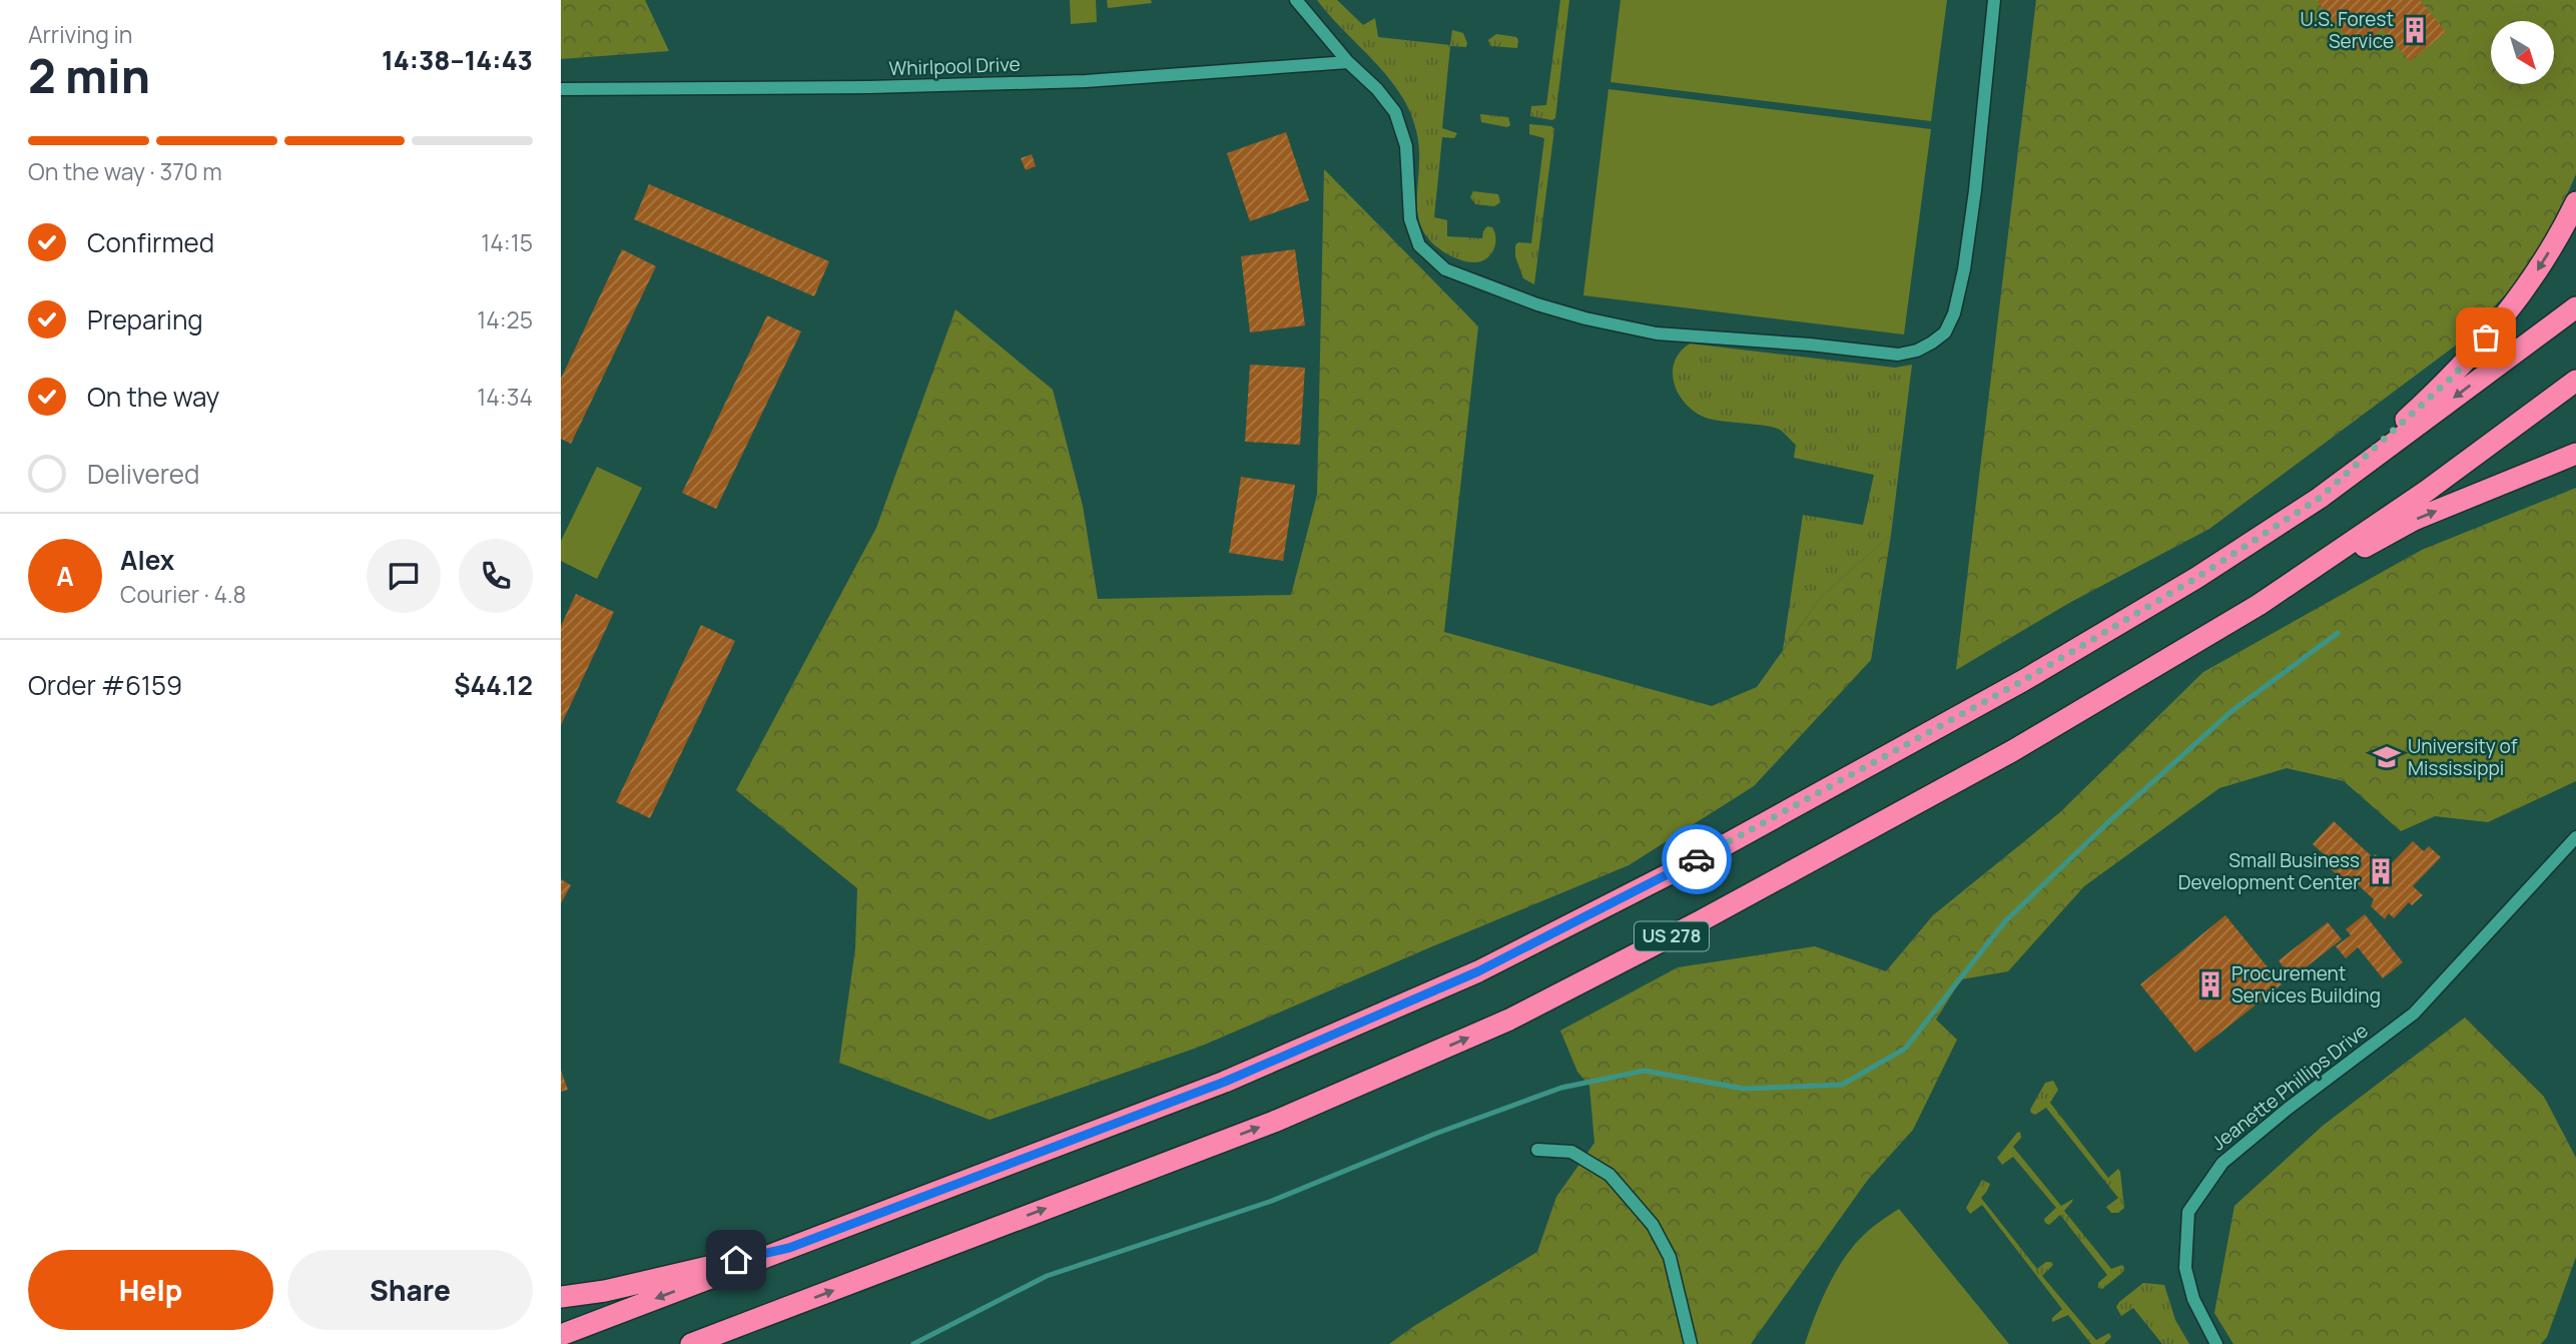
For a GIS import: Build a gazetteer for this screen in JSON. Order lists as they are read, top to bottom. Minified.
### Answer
{"streets":{"highway":["US 278"],"street":["Whirlpool Drive","Jeanette Phillips Drive"]},"places":{"building":["U.S. Forest Service","Small Business Development Center","Procurement Services Building"],"school or university":["University of Mississippi"]},"north":"bottom right","page":{"heading":["2 min","Arriving in","14:38–14:43"],"panel":["Alex","Courier · 4.8","Order #6159","$44.12"],"bar":"On the way · 370 m","list":[["Confirmed","14:15"],["Preparing","14:25"],["On the way","14:34"],"Delivered"],"round":"A","buttons":["Help","Share"]}}
